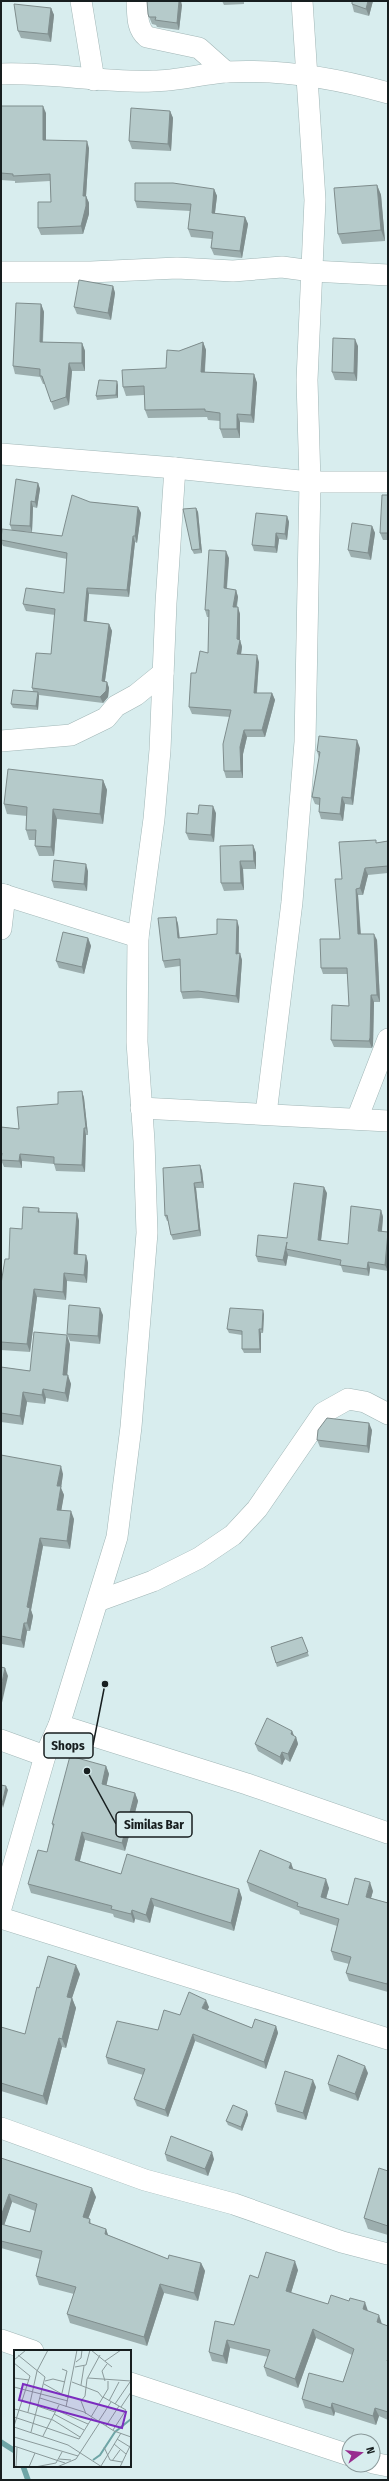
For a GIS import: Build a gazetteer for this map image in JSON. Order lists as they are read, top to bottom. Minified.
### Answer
{"places":["Shops","Similas Bar"],"north":"right"}
